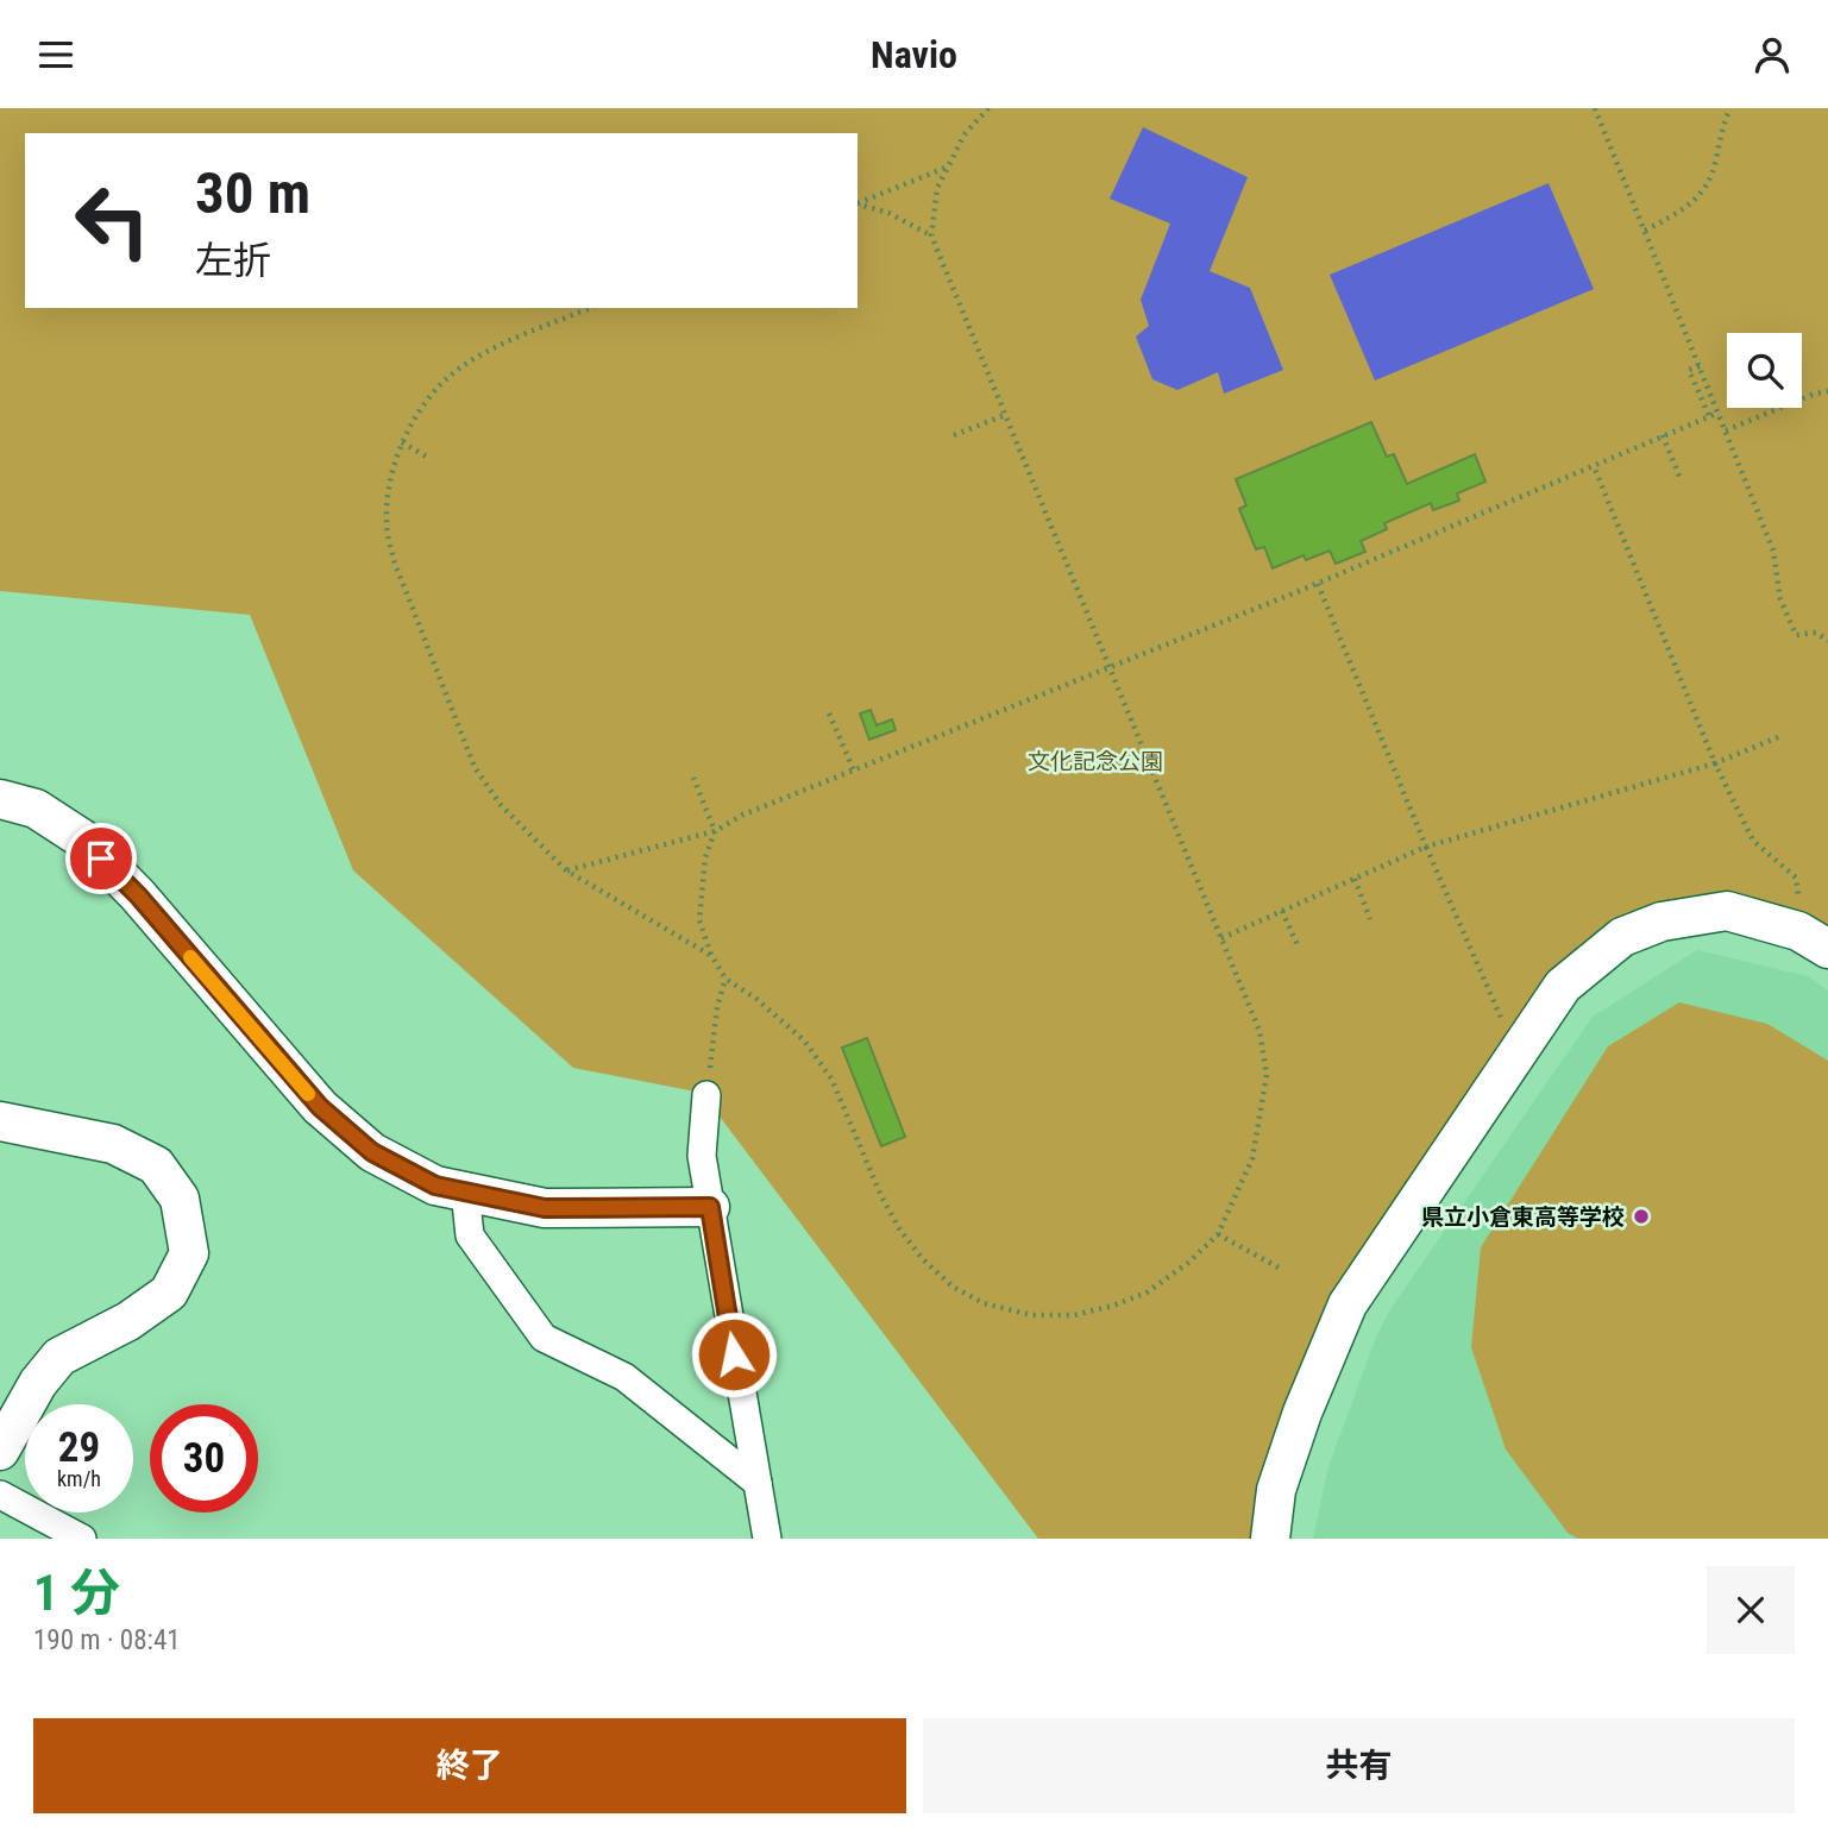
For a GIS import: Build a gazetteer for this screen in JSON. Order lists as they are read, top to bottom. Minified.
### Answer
{"parks":["文化記念公園"],"places":["県立小倉東高等学校"],"page":{"header":"Navio","turn":["30 m","左折"],"speed":"29 km/h","limit":"30","heading":["1 分","190 m · 08:41"],"buttons":["終了","共有"]}}
